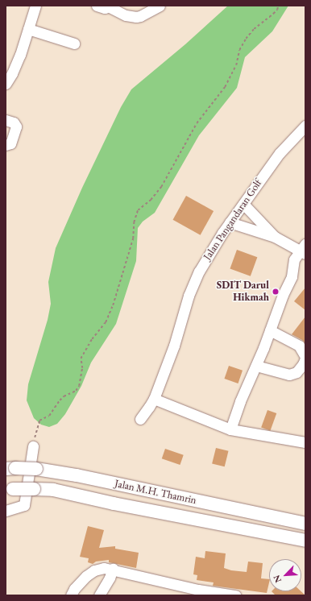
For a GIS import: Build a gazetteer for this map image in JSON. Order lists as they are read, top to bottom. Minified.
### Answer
{"streets":{"main road":["Jalan M.H. Thamrin"],"street":["Jalan Pangandaran Golf"]},"places":["SDIT Darul Hikmah"],"north":"bottom left"}
